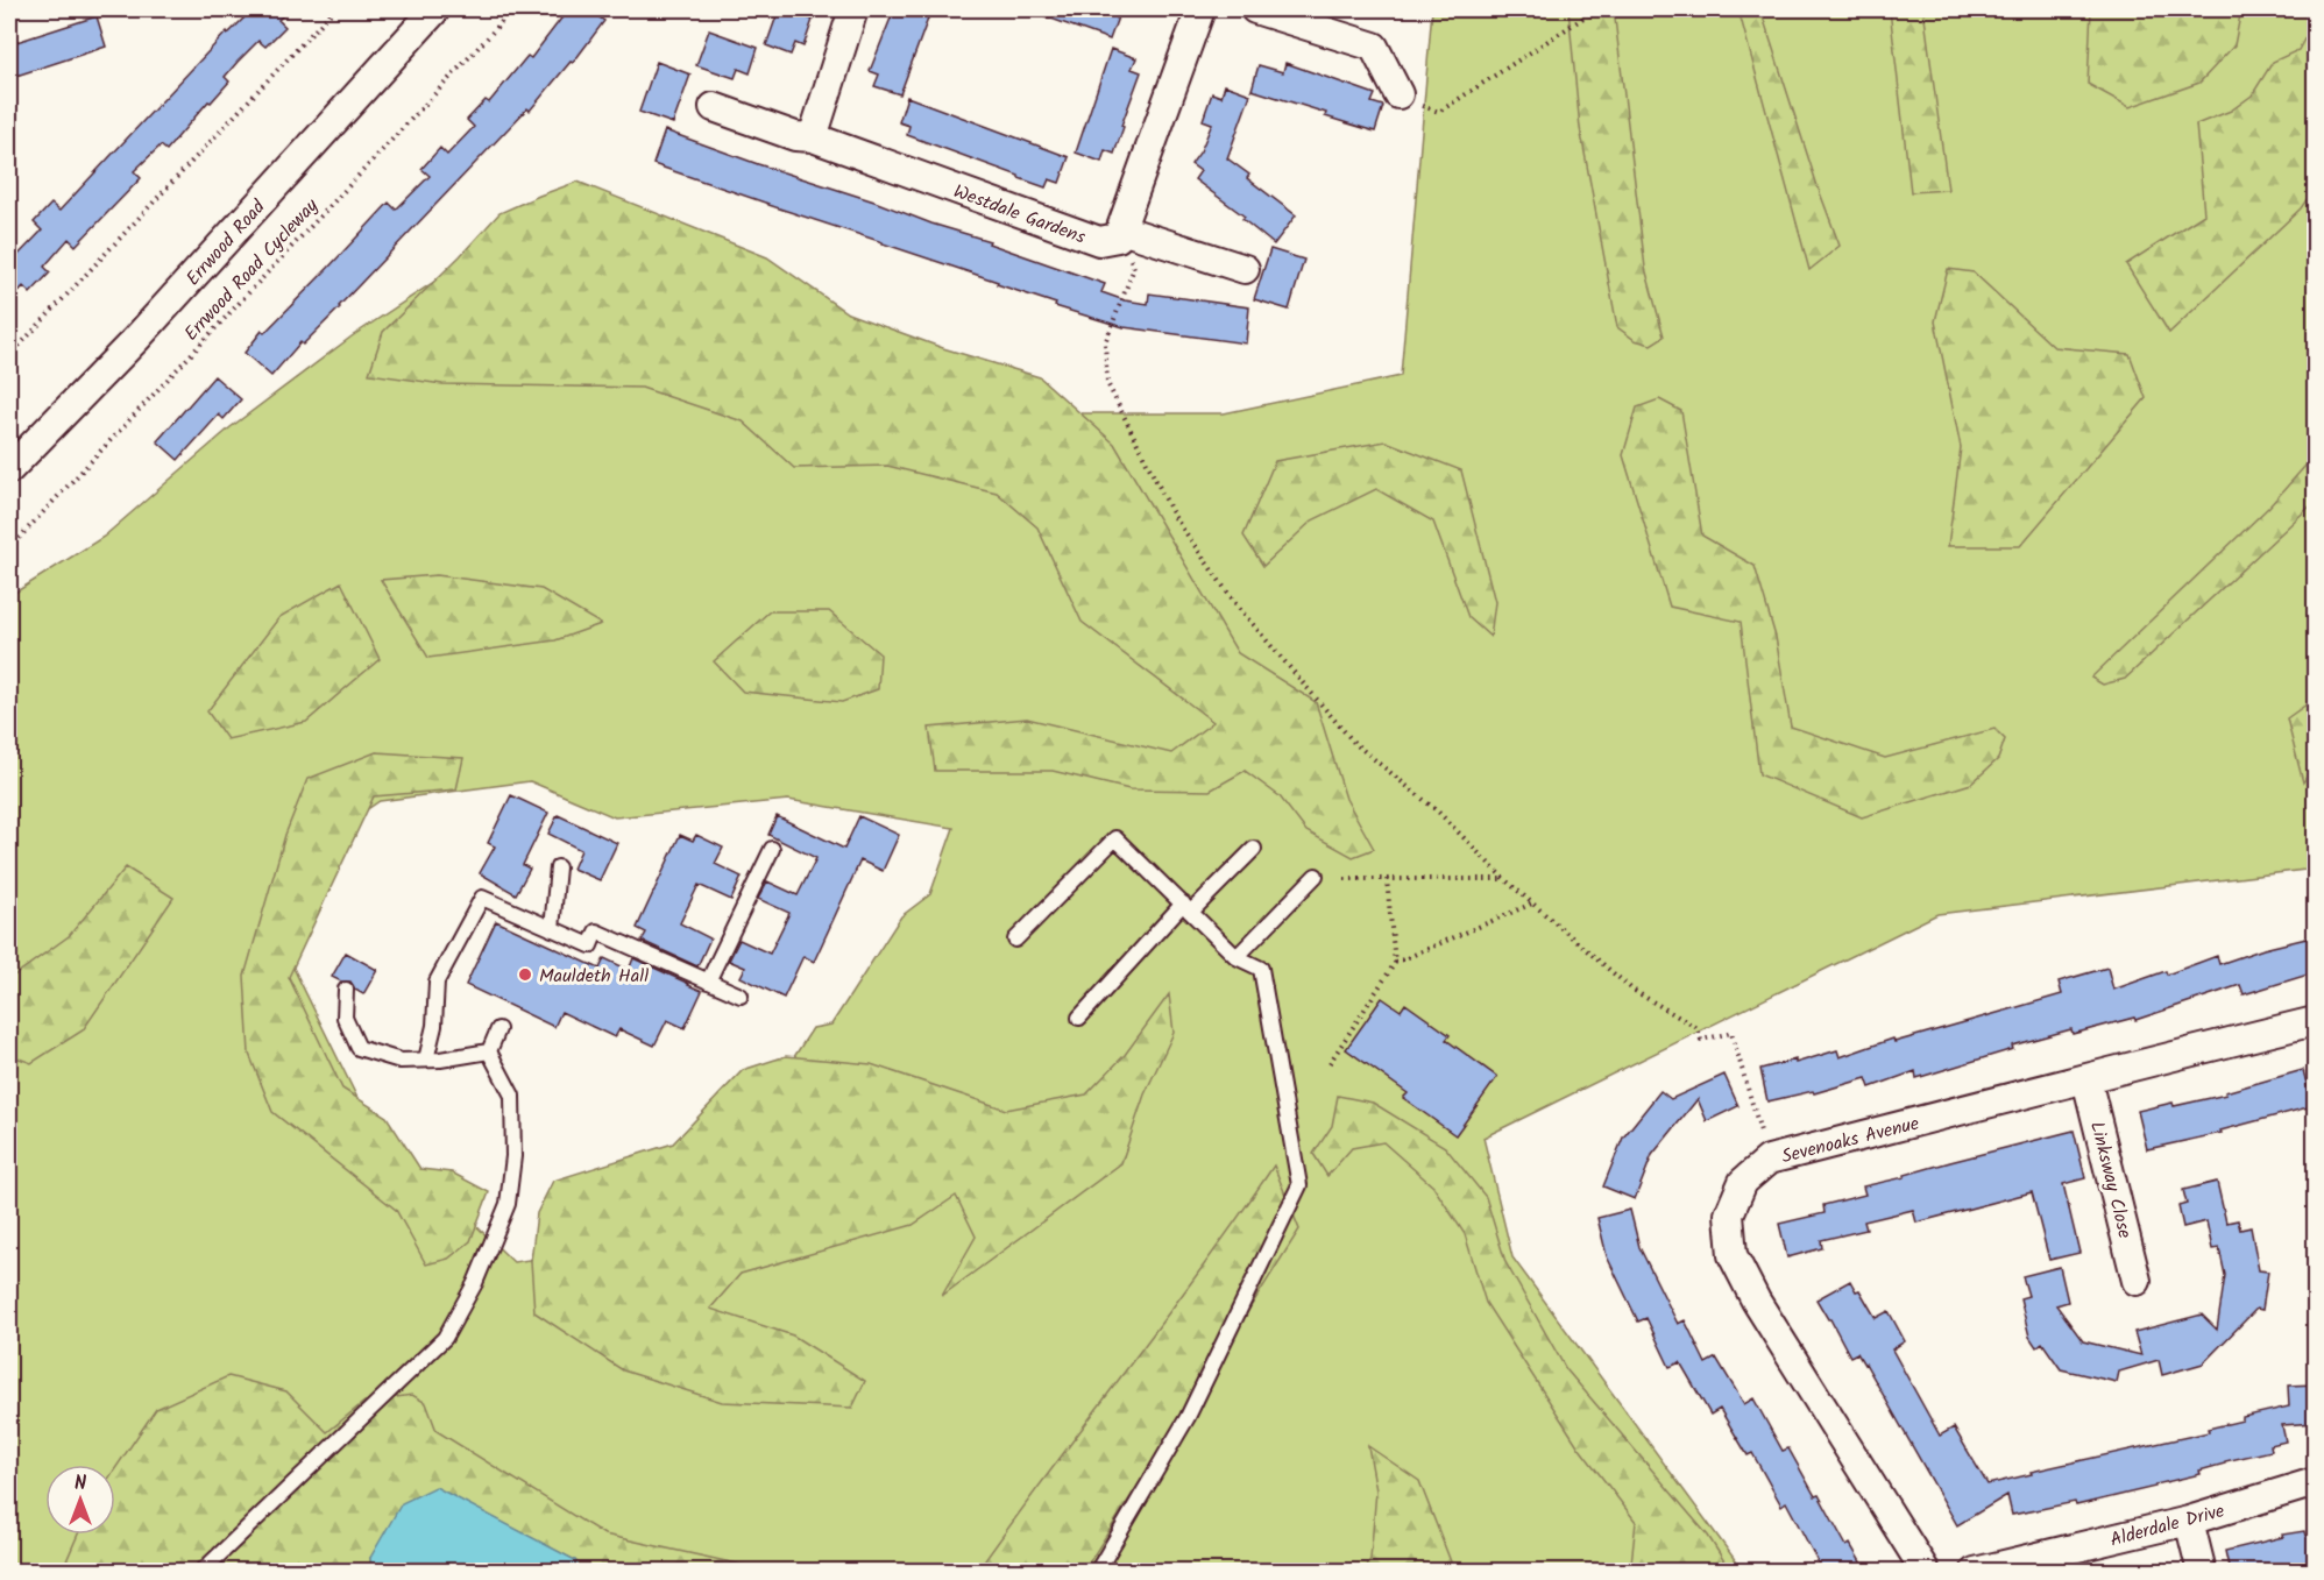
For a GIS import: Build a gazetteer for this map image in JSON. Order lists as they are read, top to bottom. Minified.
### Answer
{"streets":{"street":["Westdale Gardens","Errwood Road","Sevenoaks Avenue","Linksway Close","Alderdale Drive"],"path":["Errwood Road Cycleway"]},"crossings":[["Sevenoaks Avenue","Linksway Close"]],"places":["Mauldeth Hall"],"north":"top"}
